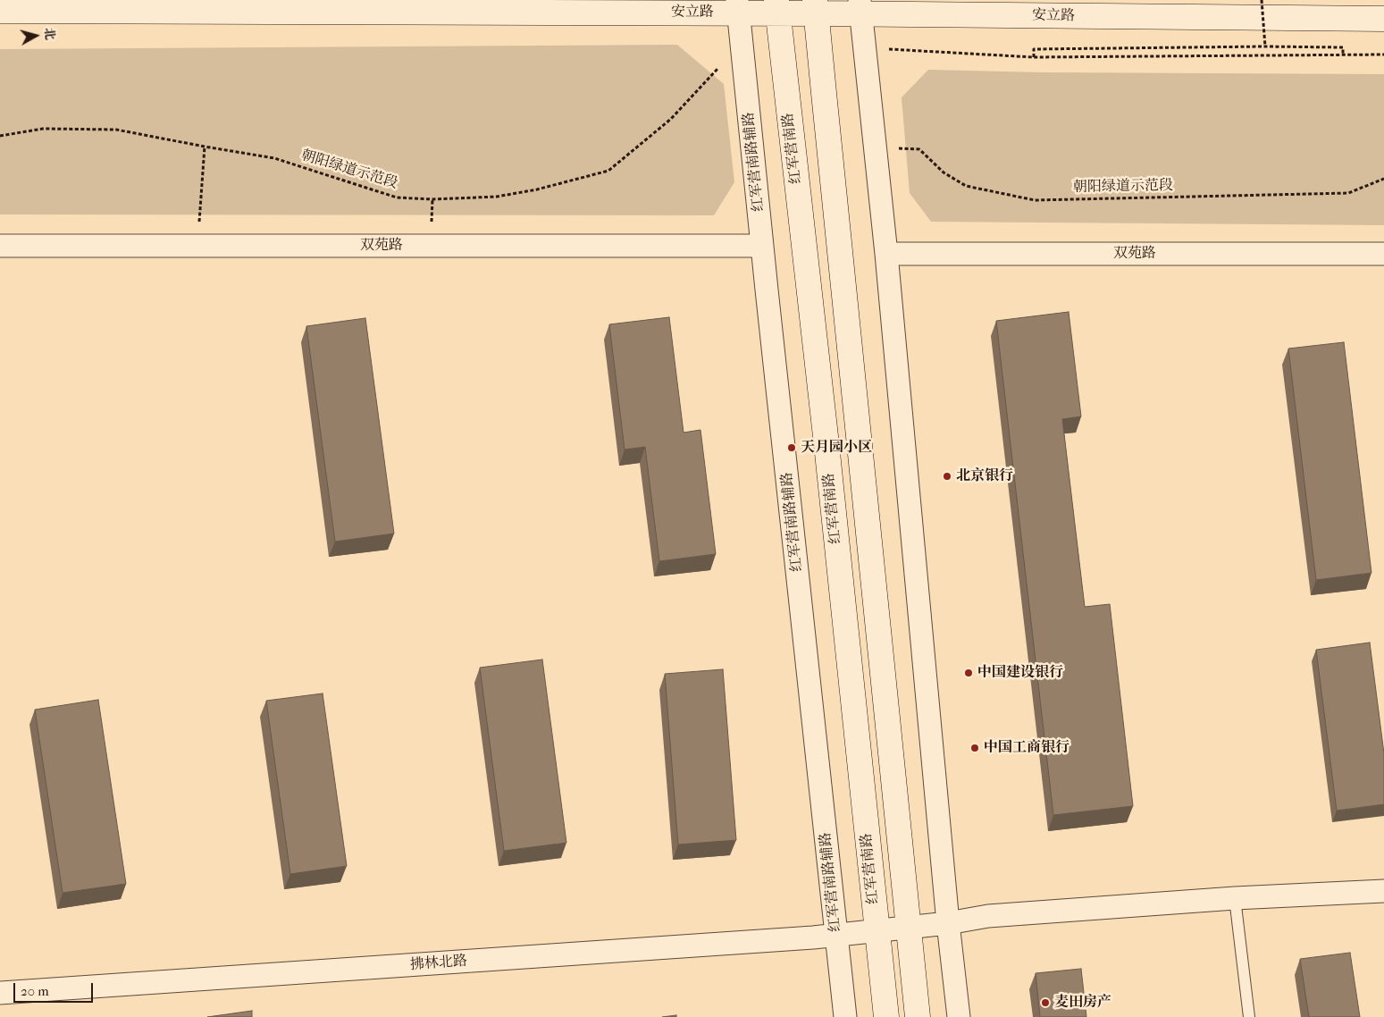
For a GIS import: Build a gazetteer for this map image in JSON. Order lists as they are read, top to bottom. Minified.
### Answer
{"streets":{"main road":["安立路","红军营南路"],"street":["红军营南路辅路","双苑路","拂林北路"],"path":["朝阳绿道示范段"]},"crossings":[["安立路","红军营南路"],["安立路","红军营南路辅路"],["安立路","朝阳绿道示范段"],["红军营南路","拂林北路"],["红军营南路辅路","朝阳绿道示范段"],["红军营南路辅路","双苑路"],["红军营南路辅路","拂林北路"]],"places":["天月园小区","北京银行","中国建设银行","中国工商银行","麦田房产"],"scale_bar":"20 m","north":"right"}
